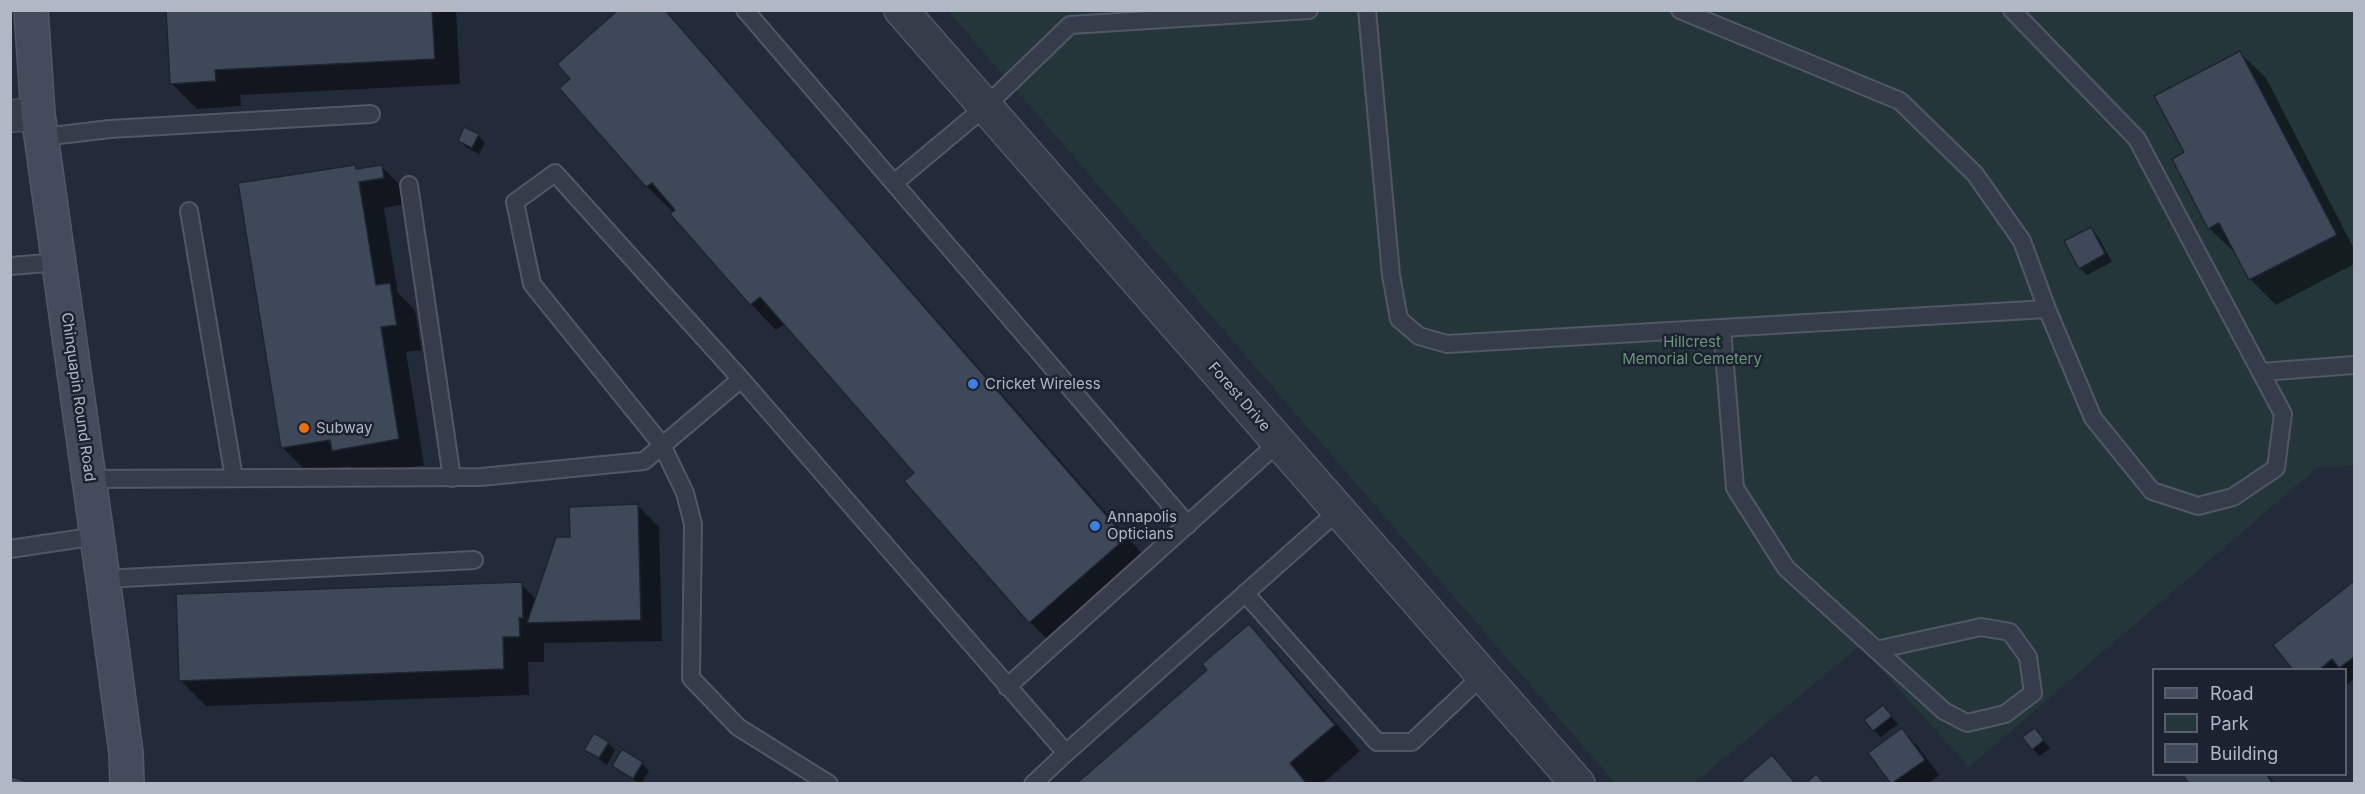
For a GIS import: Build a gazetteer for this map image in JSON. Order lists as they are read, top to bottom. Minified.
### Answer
{"streets":{"main road":["Chinquapin Round Road"],"street":["Forest Drive"]},"parks":["Hillcrest Memorial Cemetery"],"places":["Cricket Wireless","Subway","Annapolis Opticians"],"legend":["Road","Park","Building"]}
